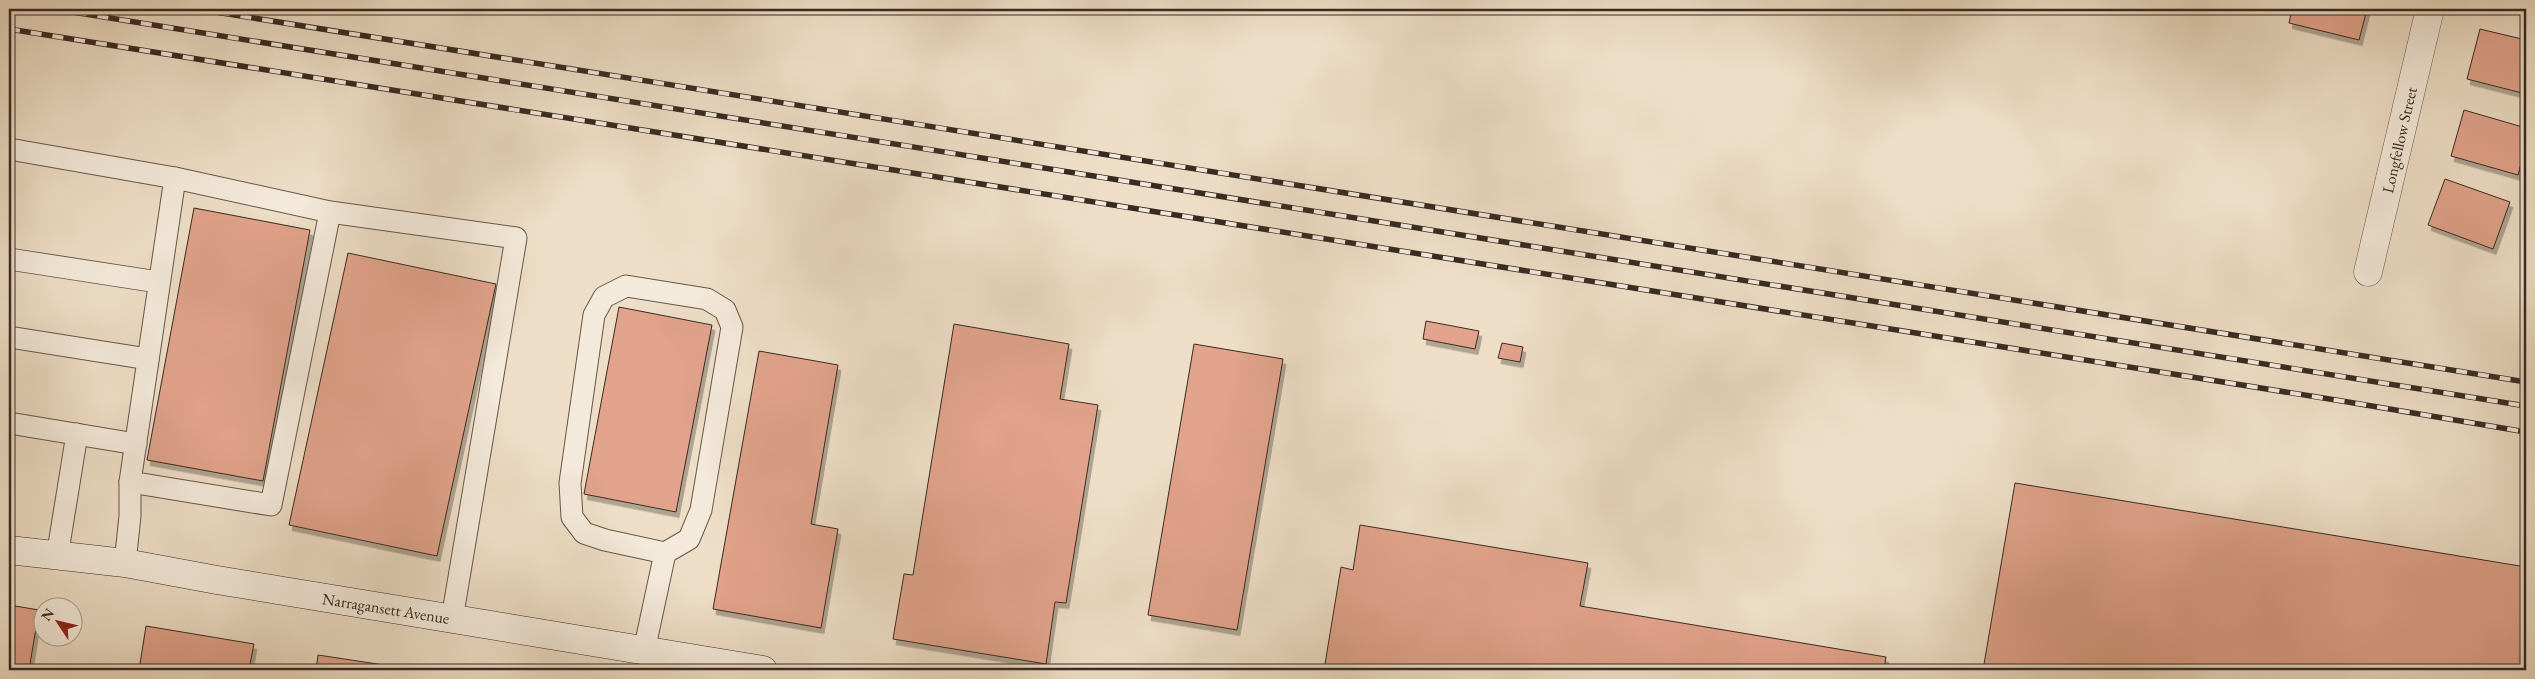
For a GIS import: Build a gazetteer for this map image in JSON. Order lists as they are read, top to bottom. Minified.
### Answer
{"streets":{"street":["Longfellow Street","Narragansett Avenue"]},"north":"top left"}
